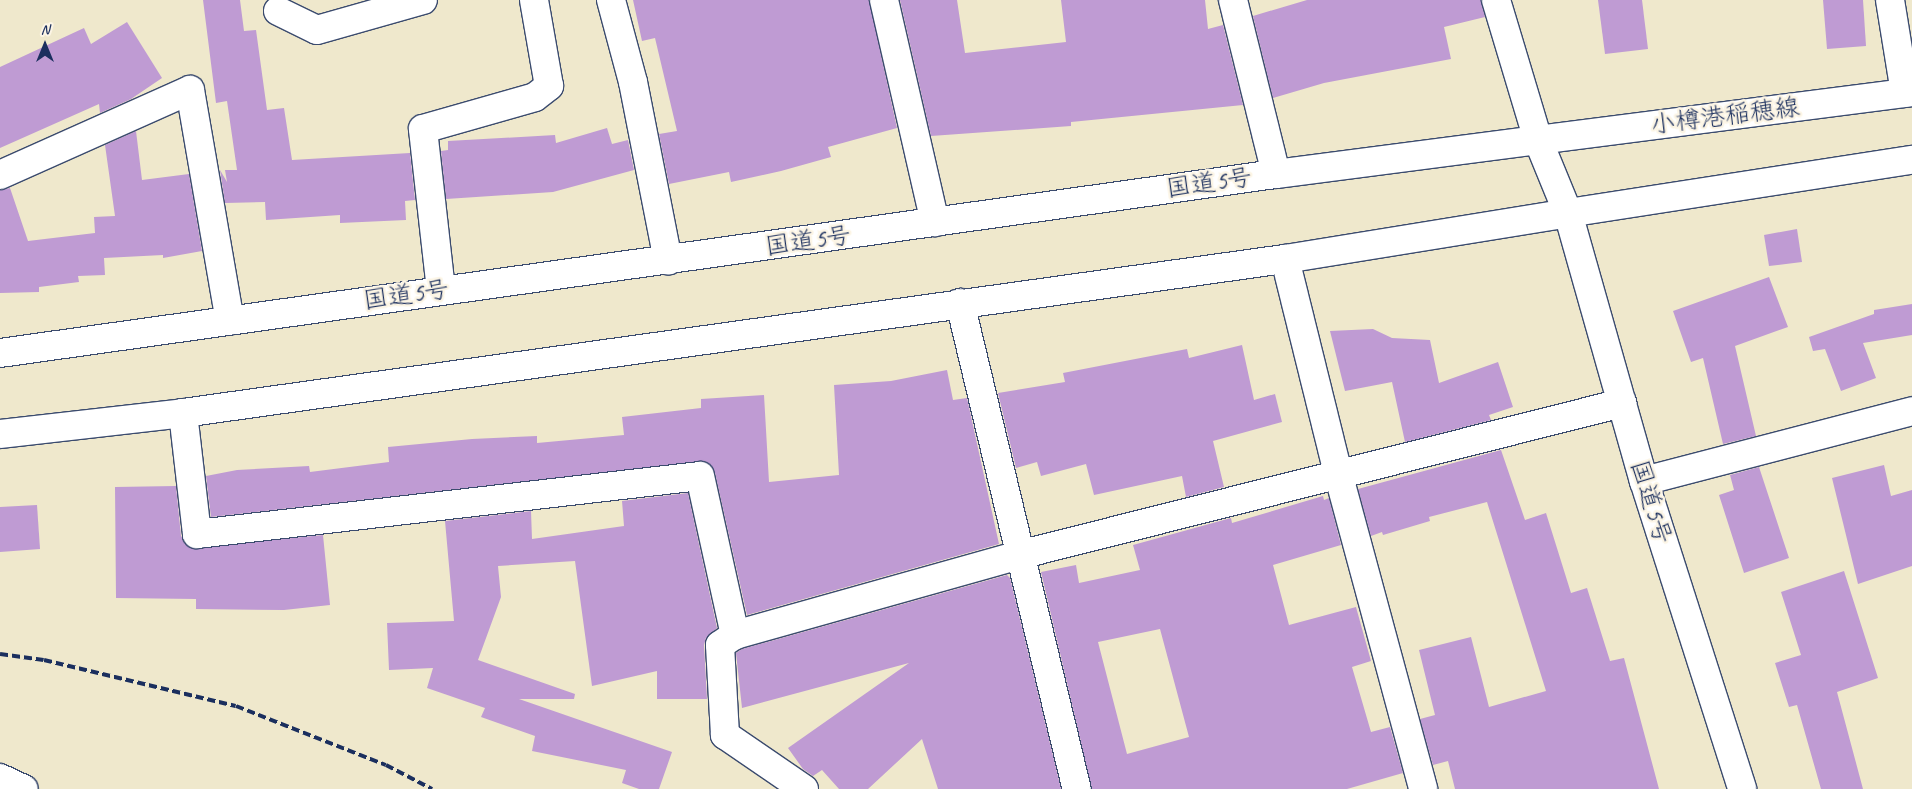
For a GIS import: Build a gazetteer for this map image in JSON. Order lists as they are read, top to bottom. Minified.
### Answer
{"streets":{"main road":["小樽港稲穂線","国道5号"]},"crossings":[["小樽港稲穂線","国道5号"]],"north":"top"}
